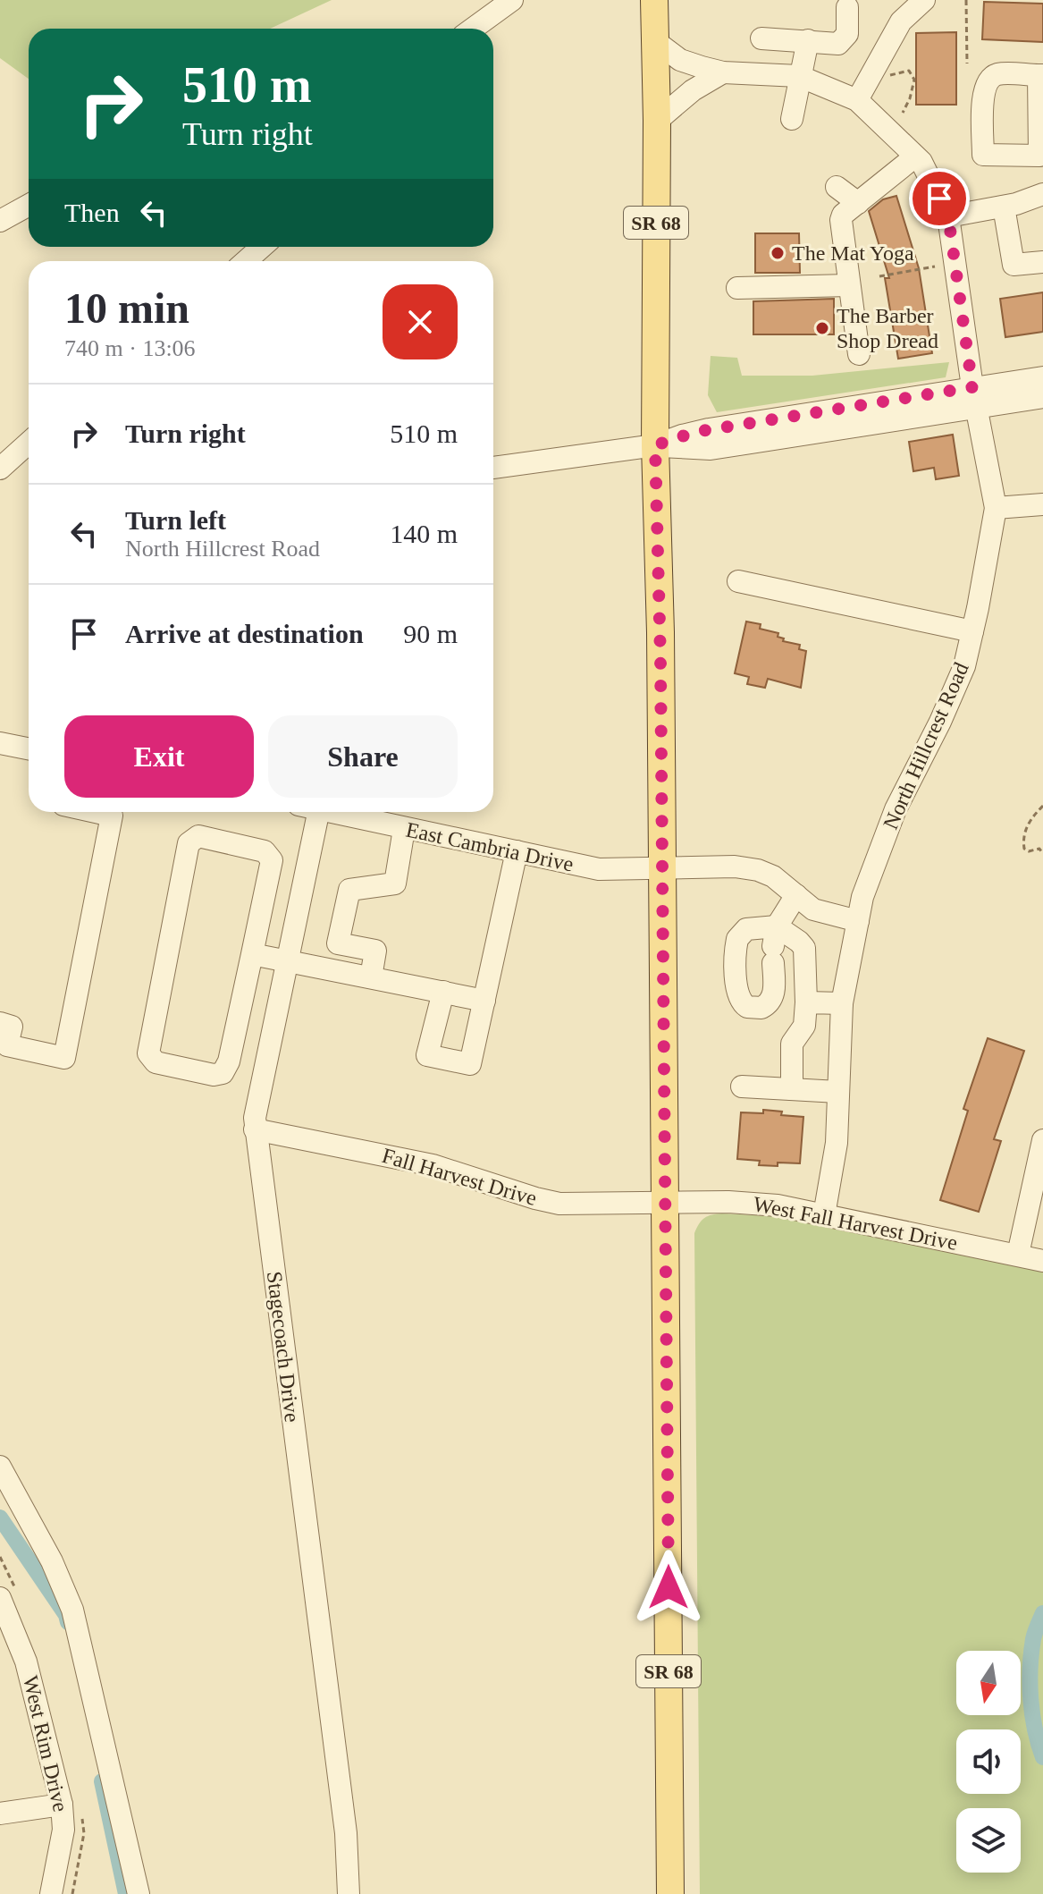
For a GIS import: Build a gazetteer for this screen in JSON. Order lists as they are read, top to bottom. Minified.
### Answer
{"streets":{"main road":["SR 68"],"street":["North Hillcrest Road","East Cambria Drive","Fall Harvest Drive","West Fall Harvest Drive","Stagecoach Drive","West Rim Drive"]},"crossings":[["SR 68","East Cambria Drive"],["SR 68","Fall Harvest Drive"],["SR 68","West Fall Harvest Drive"],["North Hillcrest Road","East Cambria Drive"],["Fall Harvest Drive","West Fall Harvest Drive"],["Fall Harvest Drive","Stagecoach Drive"]],"places":["The Mat Yoga","The Barber Shop Dread"],"north":"bottom","page":{"turn":["510 m","Turn right"],"then":"Then","heading":["10 min","740 m · 13:06"],"list":[{"name":"Turn right","value":"510 m"},{"name":"Turn left","note":"North Hillcrest Road","value":"140 m"},{"name":"Arrive at destination","value":"90 m"}],"buttons":["Exit","Share"]}}
